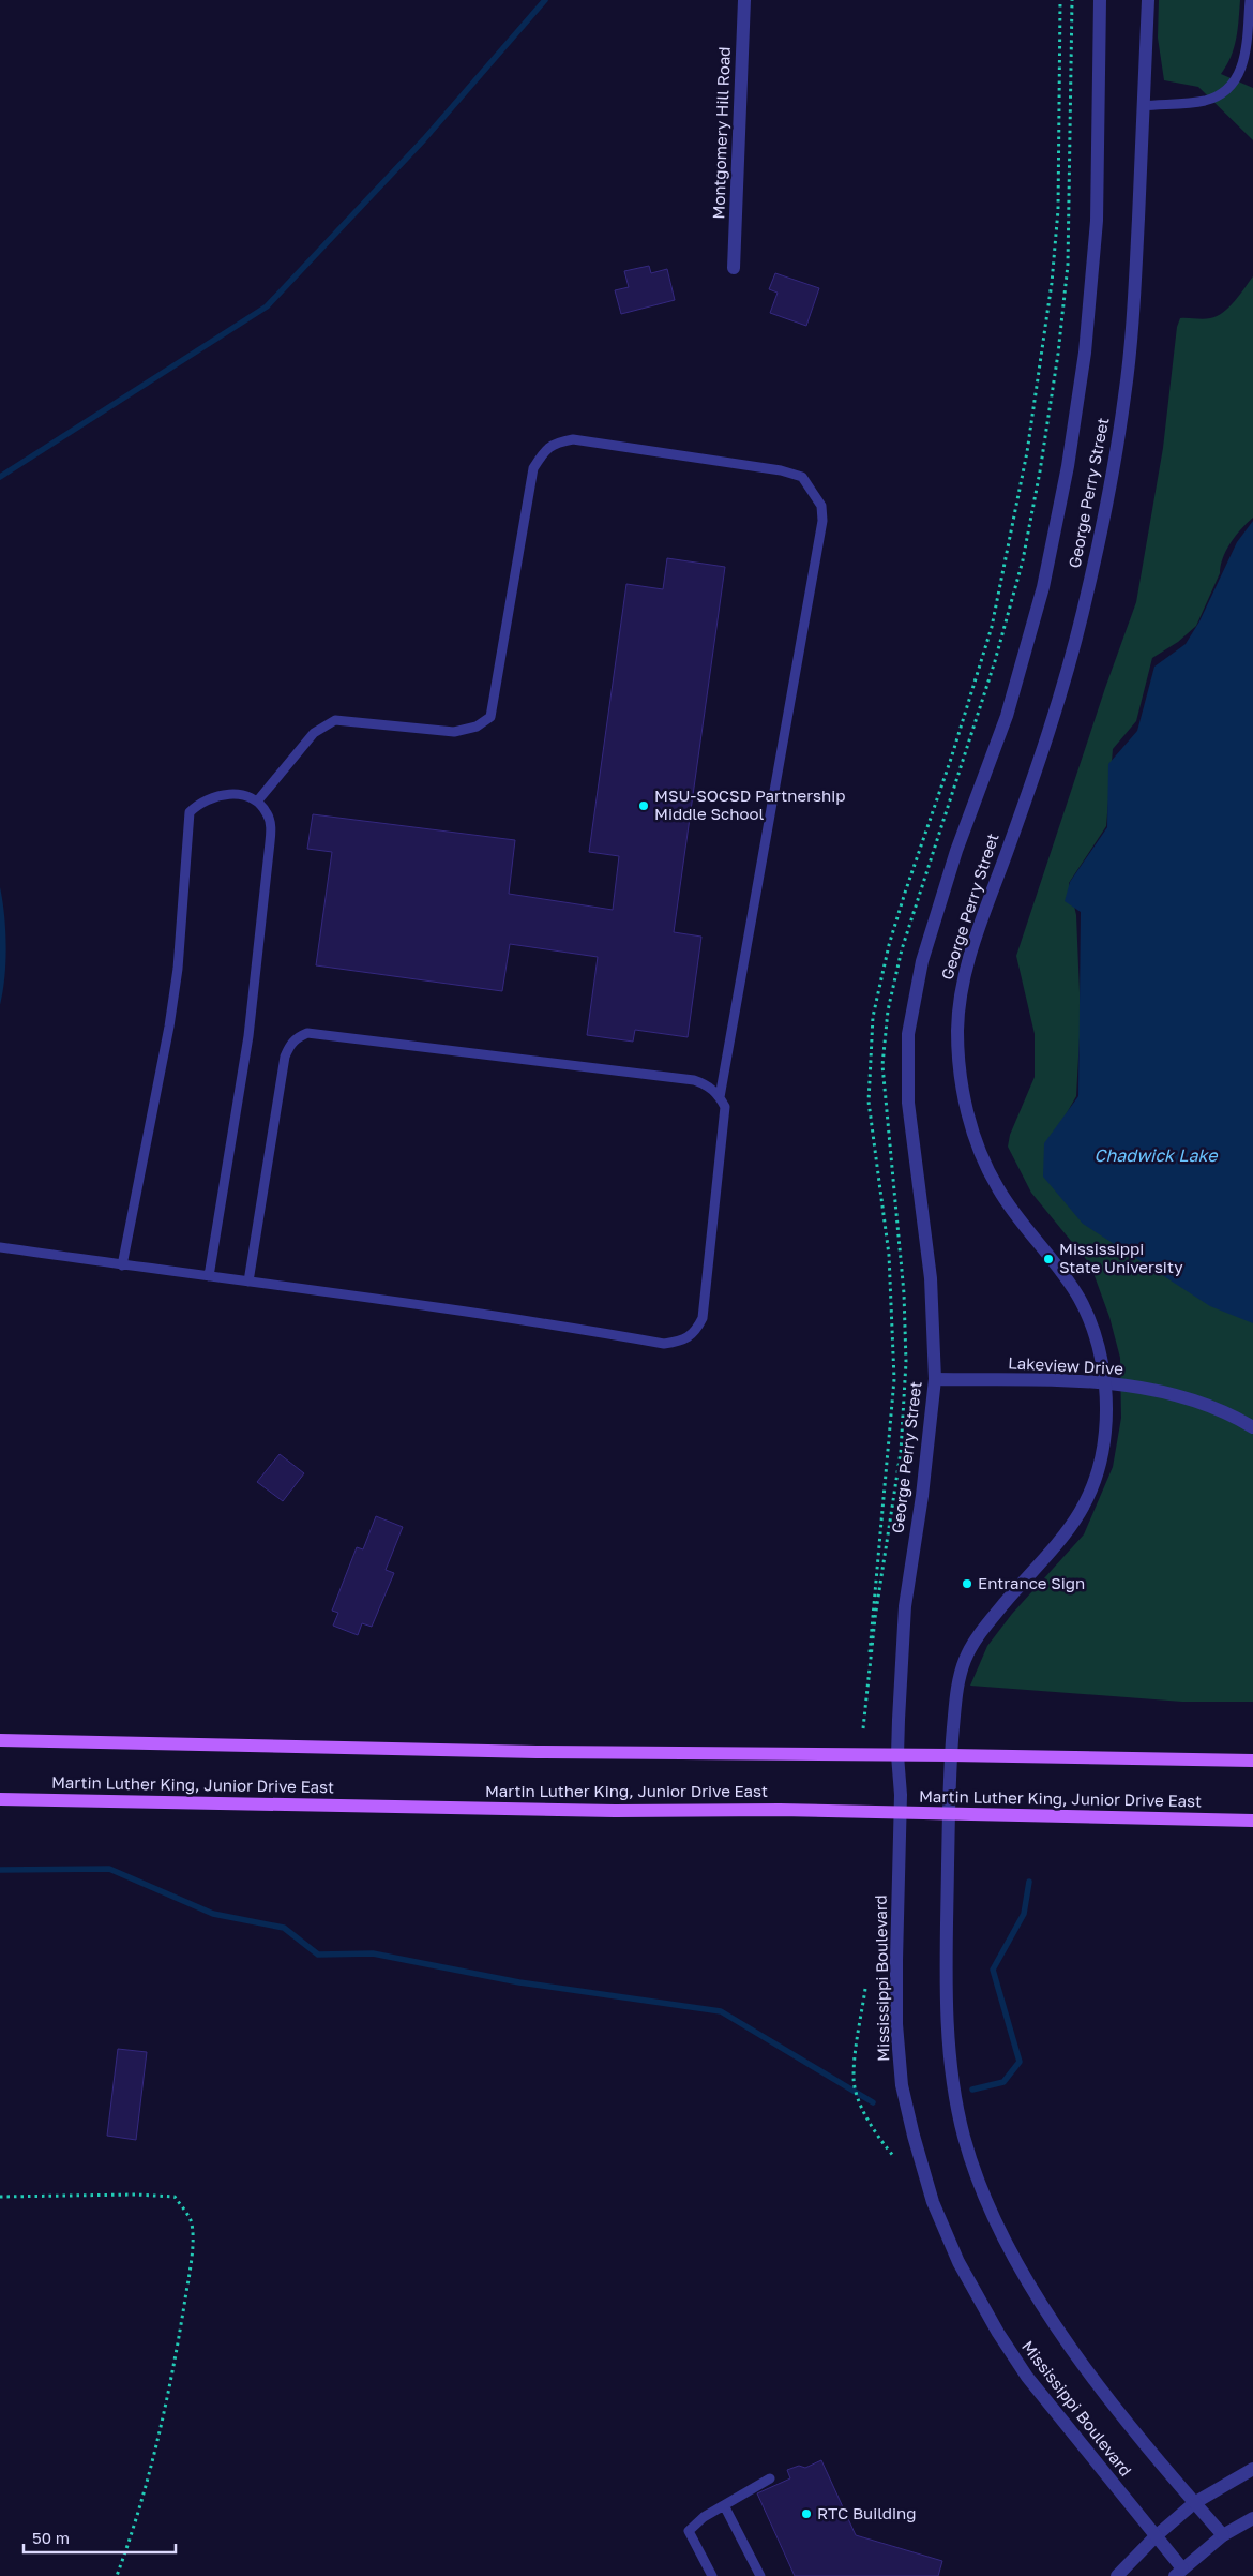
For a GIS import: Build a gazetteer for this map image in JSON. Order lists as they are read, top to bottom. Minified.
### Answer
{"streets":{"main road":["Martin Luther King, Junior Drive East"],"street":["Montgomery Hill Road","George Perry Street","Lakeview Drive","Mississippi Boulevard"]},"crossings":[["George Perry Street","Lakeview Drive"],["George Perry Street","Mississippi Boulevard"],["Martin Luther King, Junior Drive East","Mississippi Boulevard"]],"water":["Chadwick Lake"],"places":["MSU-SOCSD Partnership Middle School","Mississippi State University","Entrance Sign","RTC Building"],"scale_bar":"50 m"}
